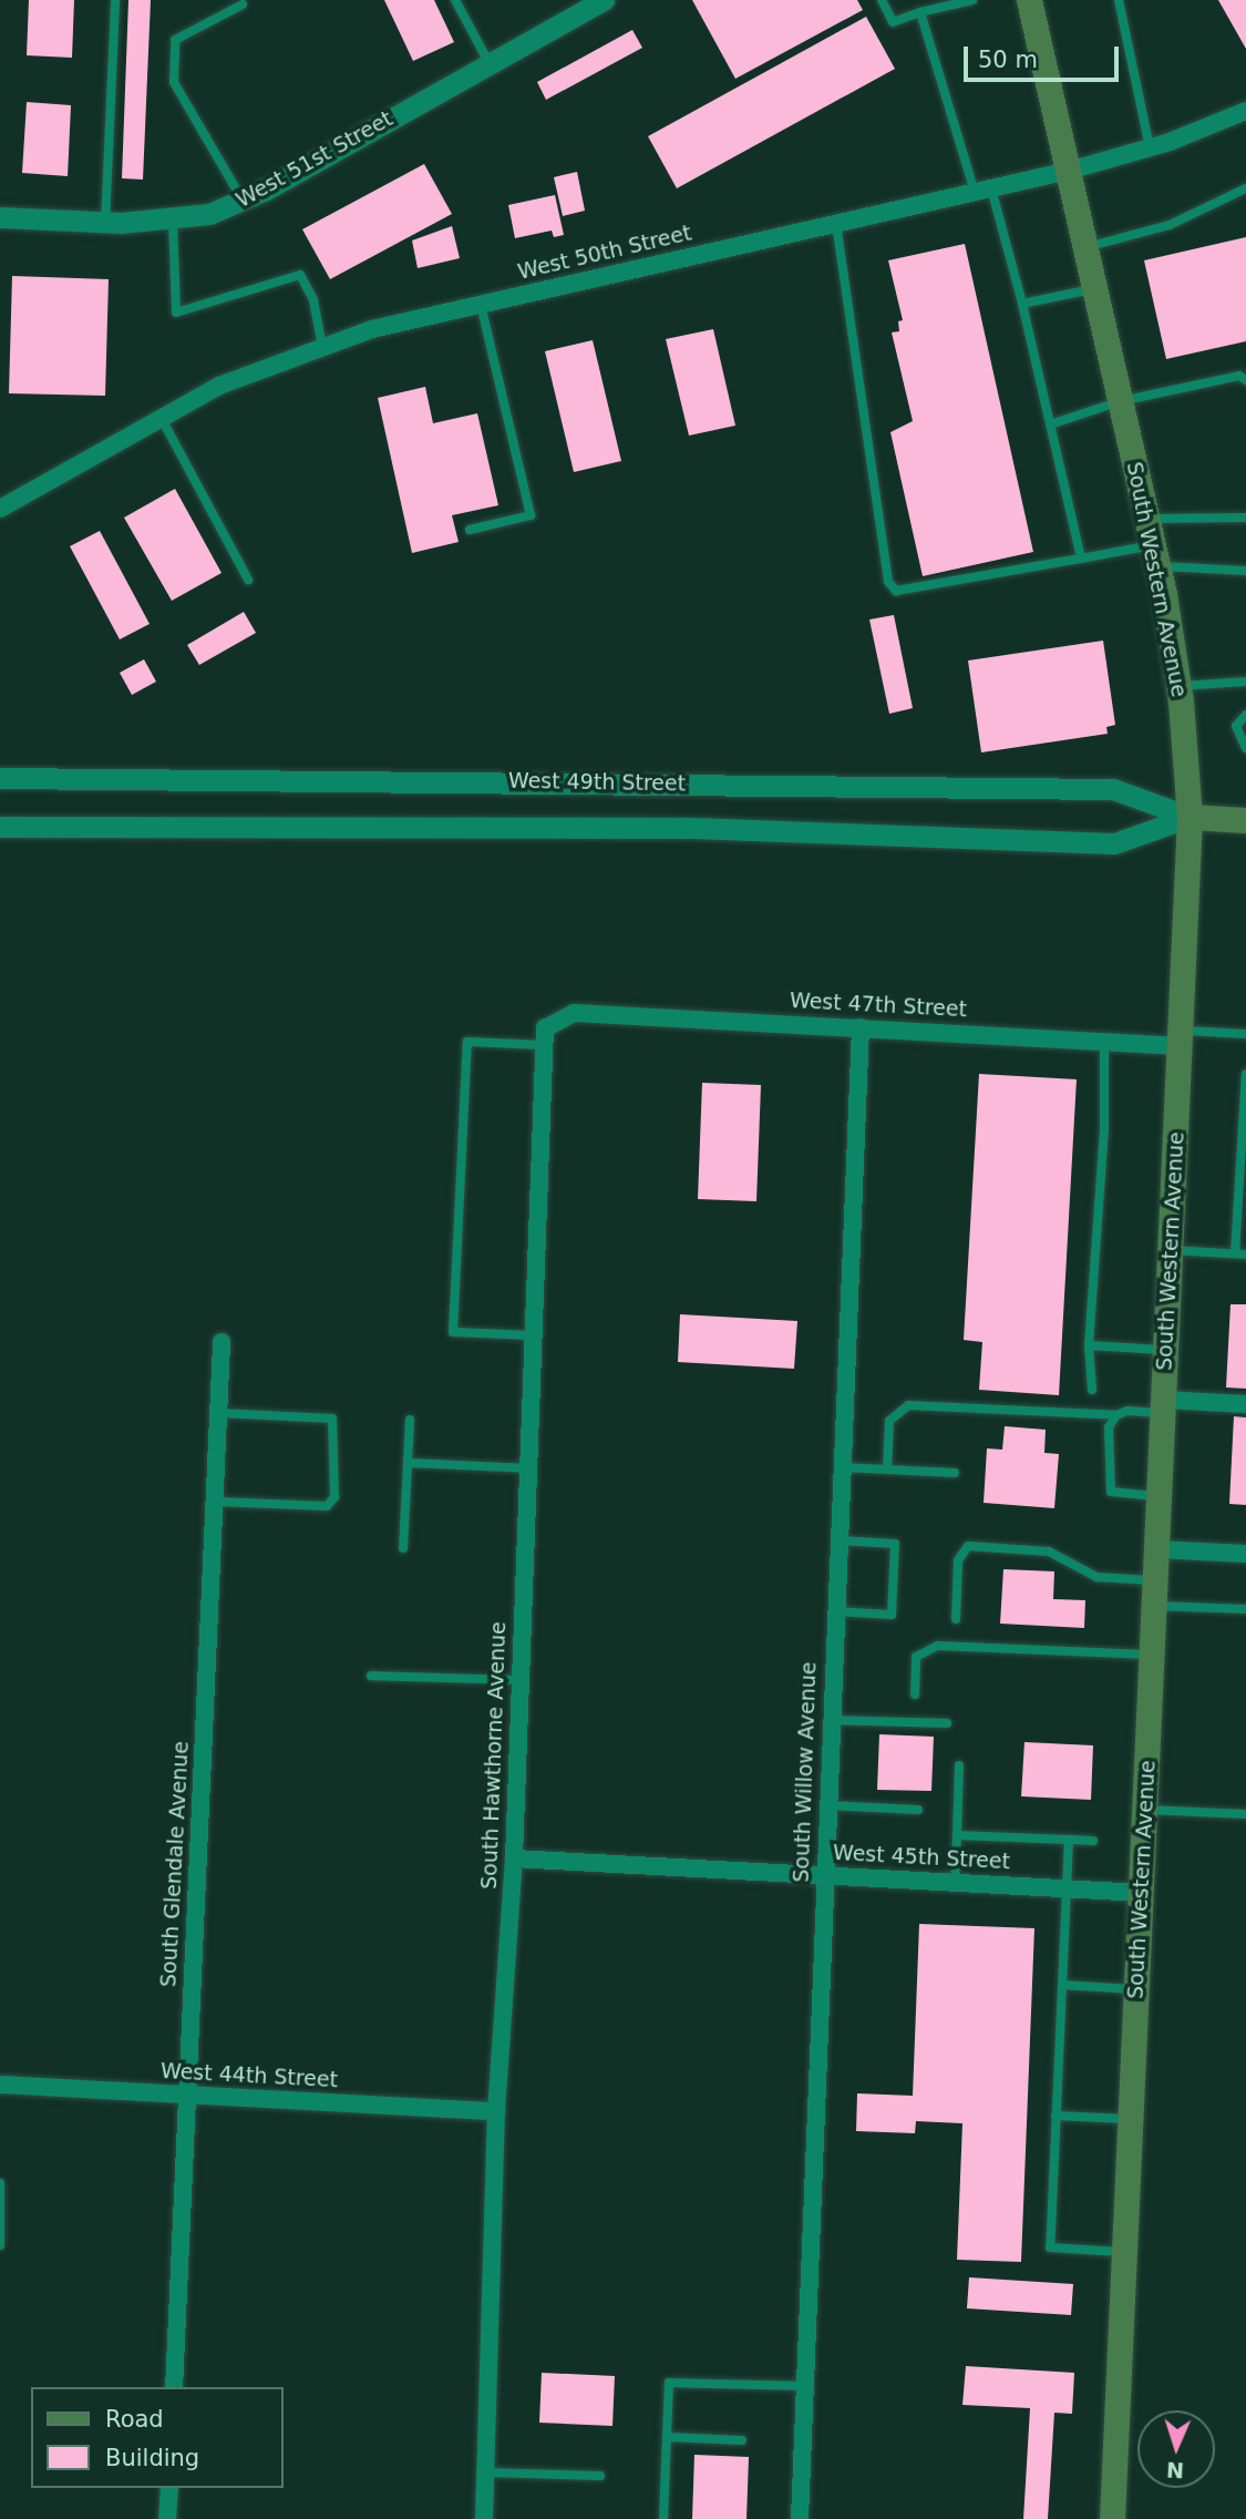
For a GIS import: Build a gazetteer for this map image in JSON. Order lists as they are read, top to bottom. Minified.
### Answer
{"streets":{"main road":["South Western Avenue","West 49th Street"],"street":["West 51st Street","West 50th Street","West 47th Street","South Hawthorne Avenue","South Willow Avenue","West 45th Street","South Glendale Avenue","West 44th Street"]},"crossings":[["West 50th Street","South Western Avenue"],["South Western Avenue","West 49th Street"],["South Western Avenue","West 47th Street"],["South Western Avenue","West 45th Street"],["West 47th Street","South Hawthorne Avenue"],["West 47th Street","South Willow Avenue"],["South Hawthorne Avenue","West 45th Street"],["South Hawthorne Avenue","West 44th Street"],["South Willow Avenue","West 45th Street"],["South Glendale Avenue","West 44th Street"]],"legend":["Road","Building"],"scale_bar":"50 m","north":"bottom"}
